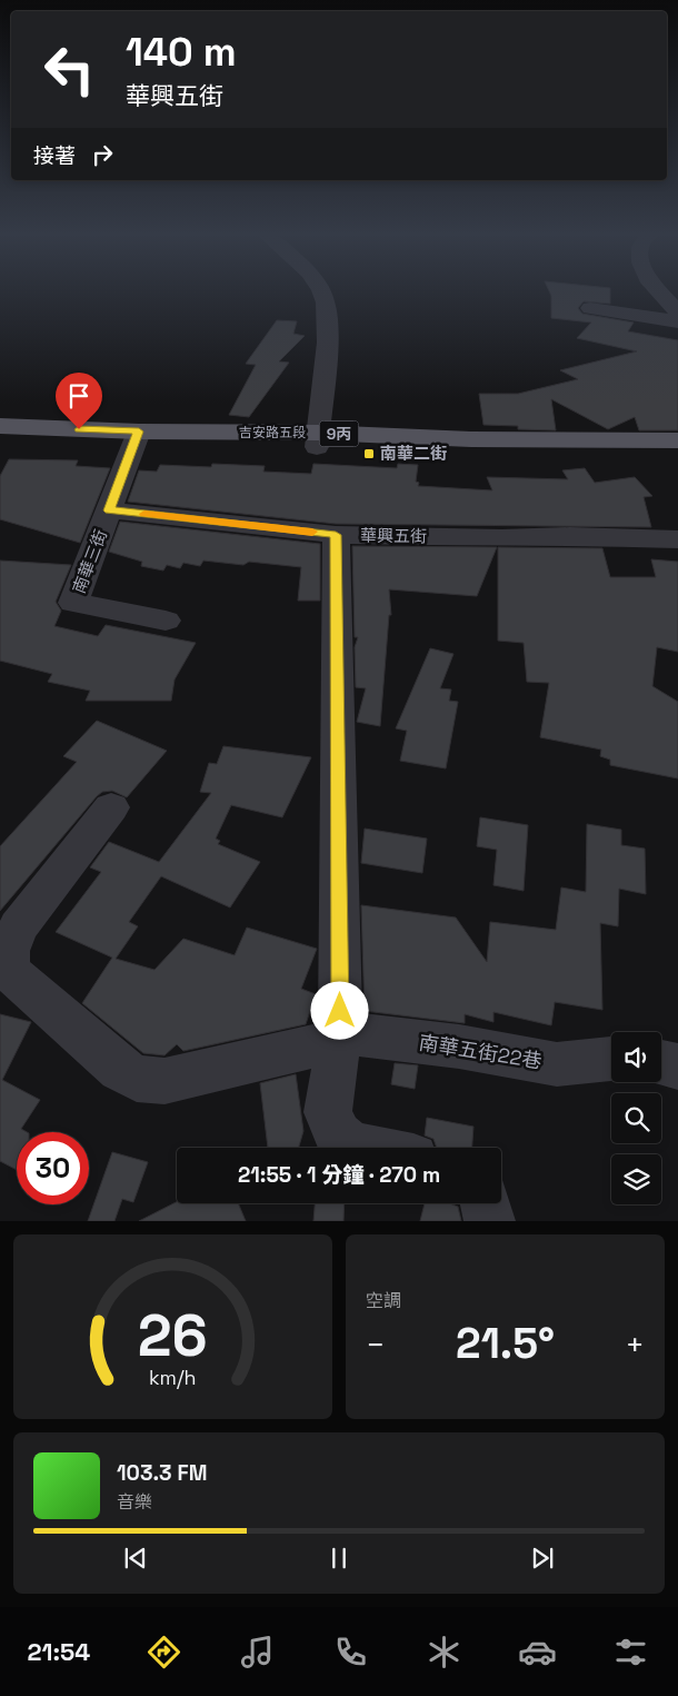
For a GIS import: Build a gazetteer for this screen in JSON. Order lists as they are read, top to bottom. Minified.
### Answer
{"streets":{"main road":["吉安路五段","9丙"],"street":["華興五街","南華三街","南華五街22巷"]},"crossings":[["吉安路五段","南華三街"],["華興五街","南華三街"]],"places":{"transit":["南華二街"]},"page":{"turn":["140 m","華興五街"],"then":"接著","limit":"30","trip":"21:55 · 1 分鐘 · 270 m","tile":"空調","heat":["−","21.5°","+"],"song":["103.3 FM","音樂"],"tabs":"21:54","gauge":["26","km/h"]}}
